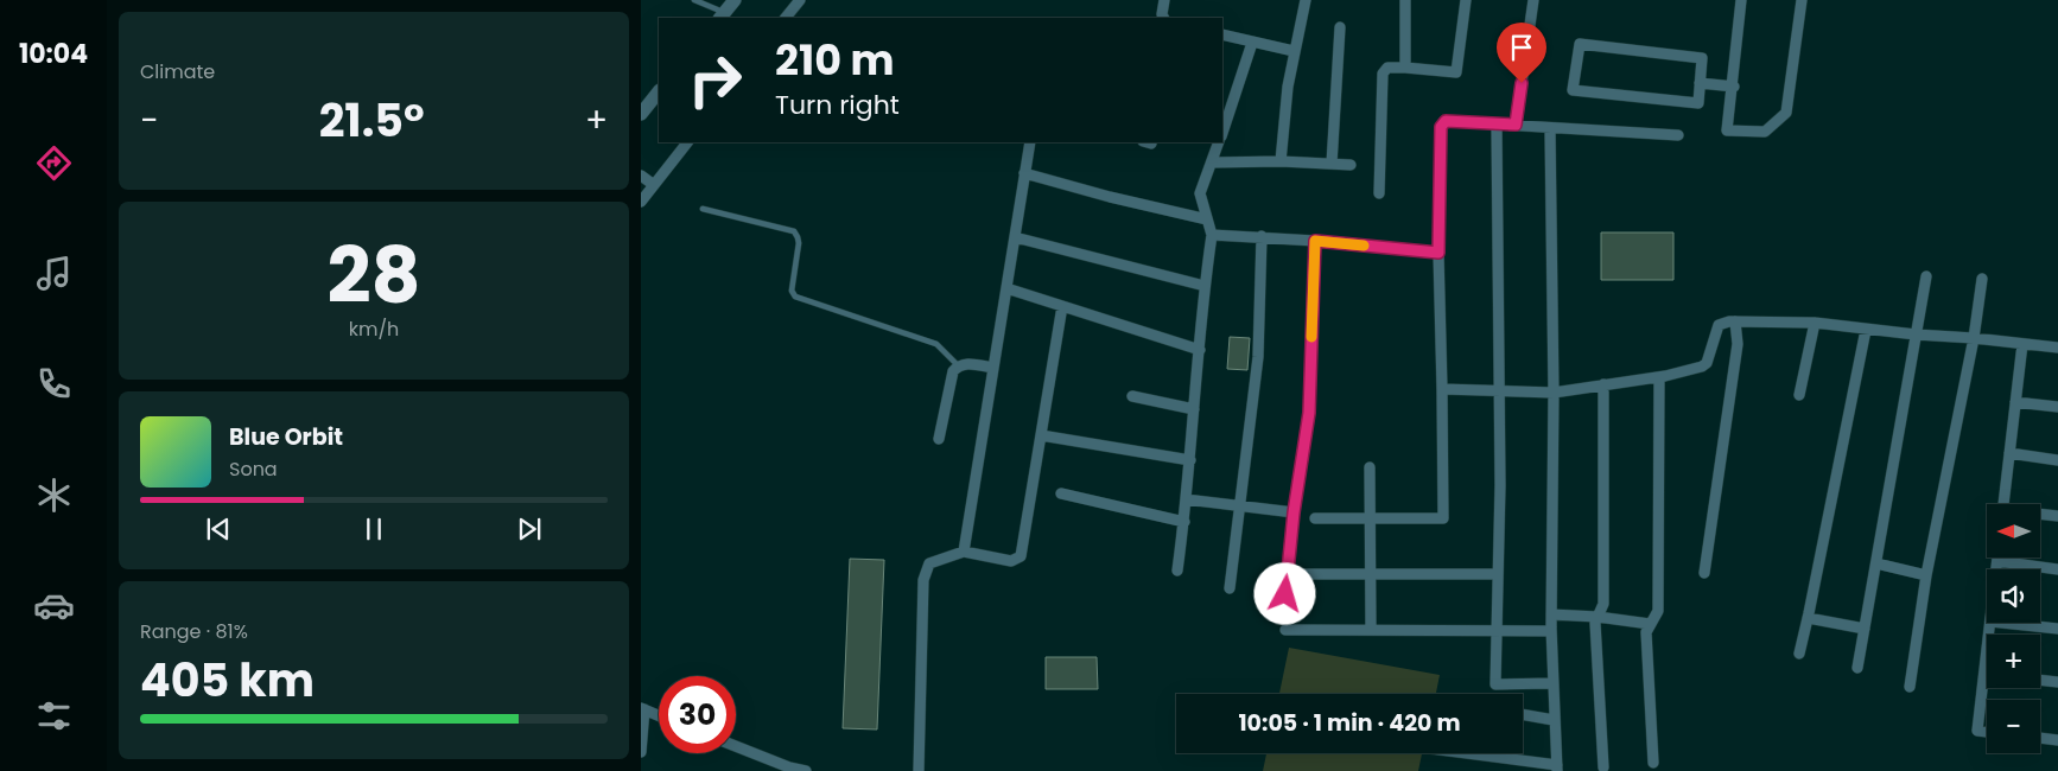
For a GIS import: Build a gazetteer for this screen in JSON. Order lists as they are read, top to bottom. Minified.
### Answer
{"north":"left","page":{"tabs":"10:04","tile":["Climate",["28","km/h"],["Range · 81%","405 km"]],"turn":["210 m","Turn right"],"heat":["−","21.5°","+"],"song":["Blue Orbit","Sona"],"map_buttons":["+","−"],"limit":"30","trip":"10:05 · 1 min · 420 m"}}
